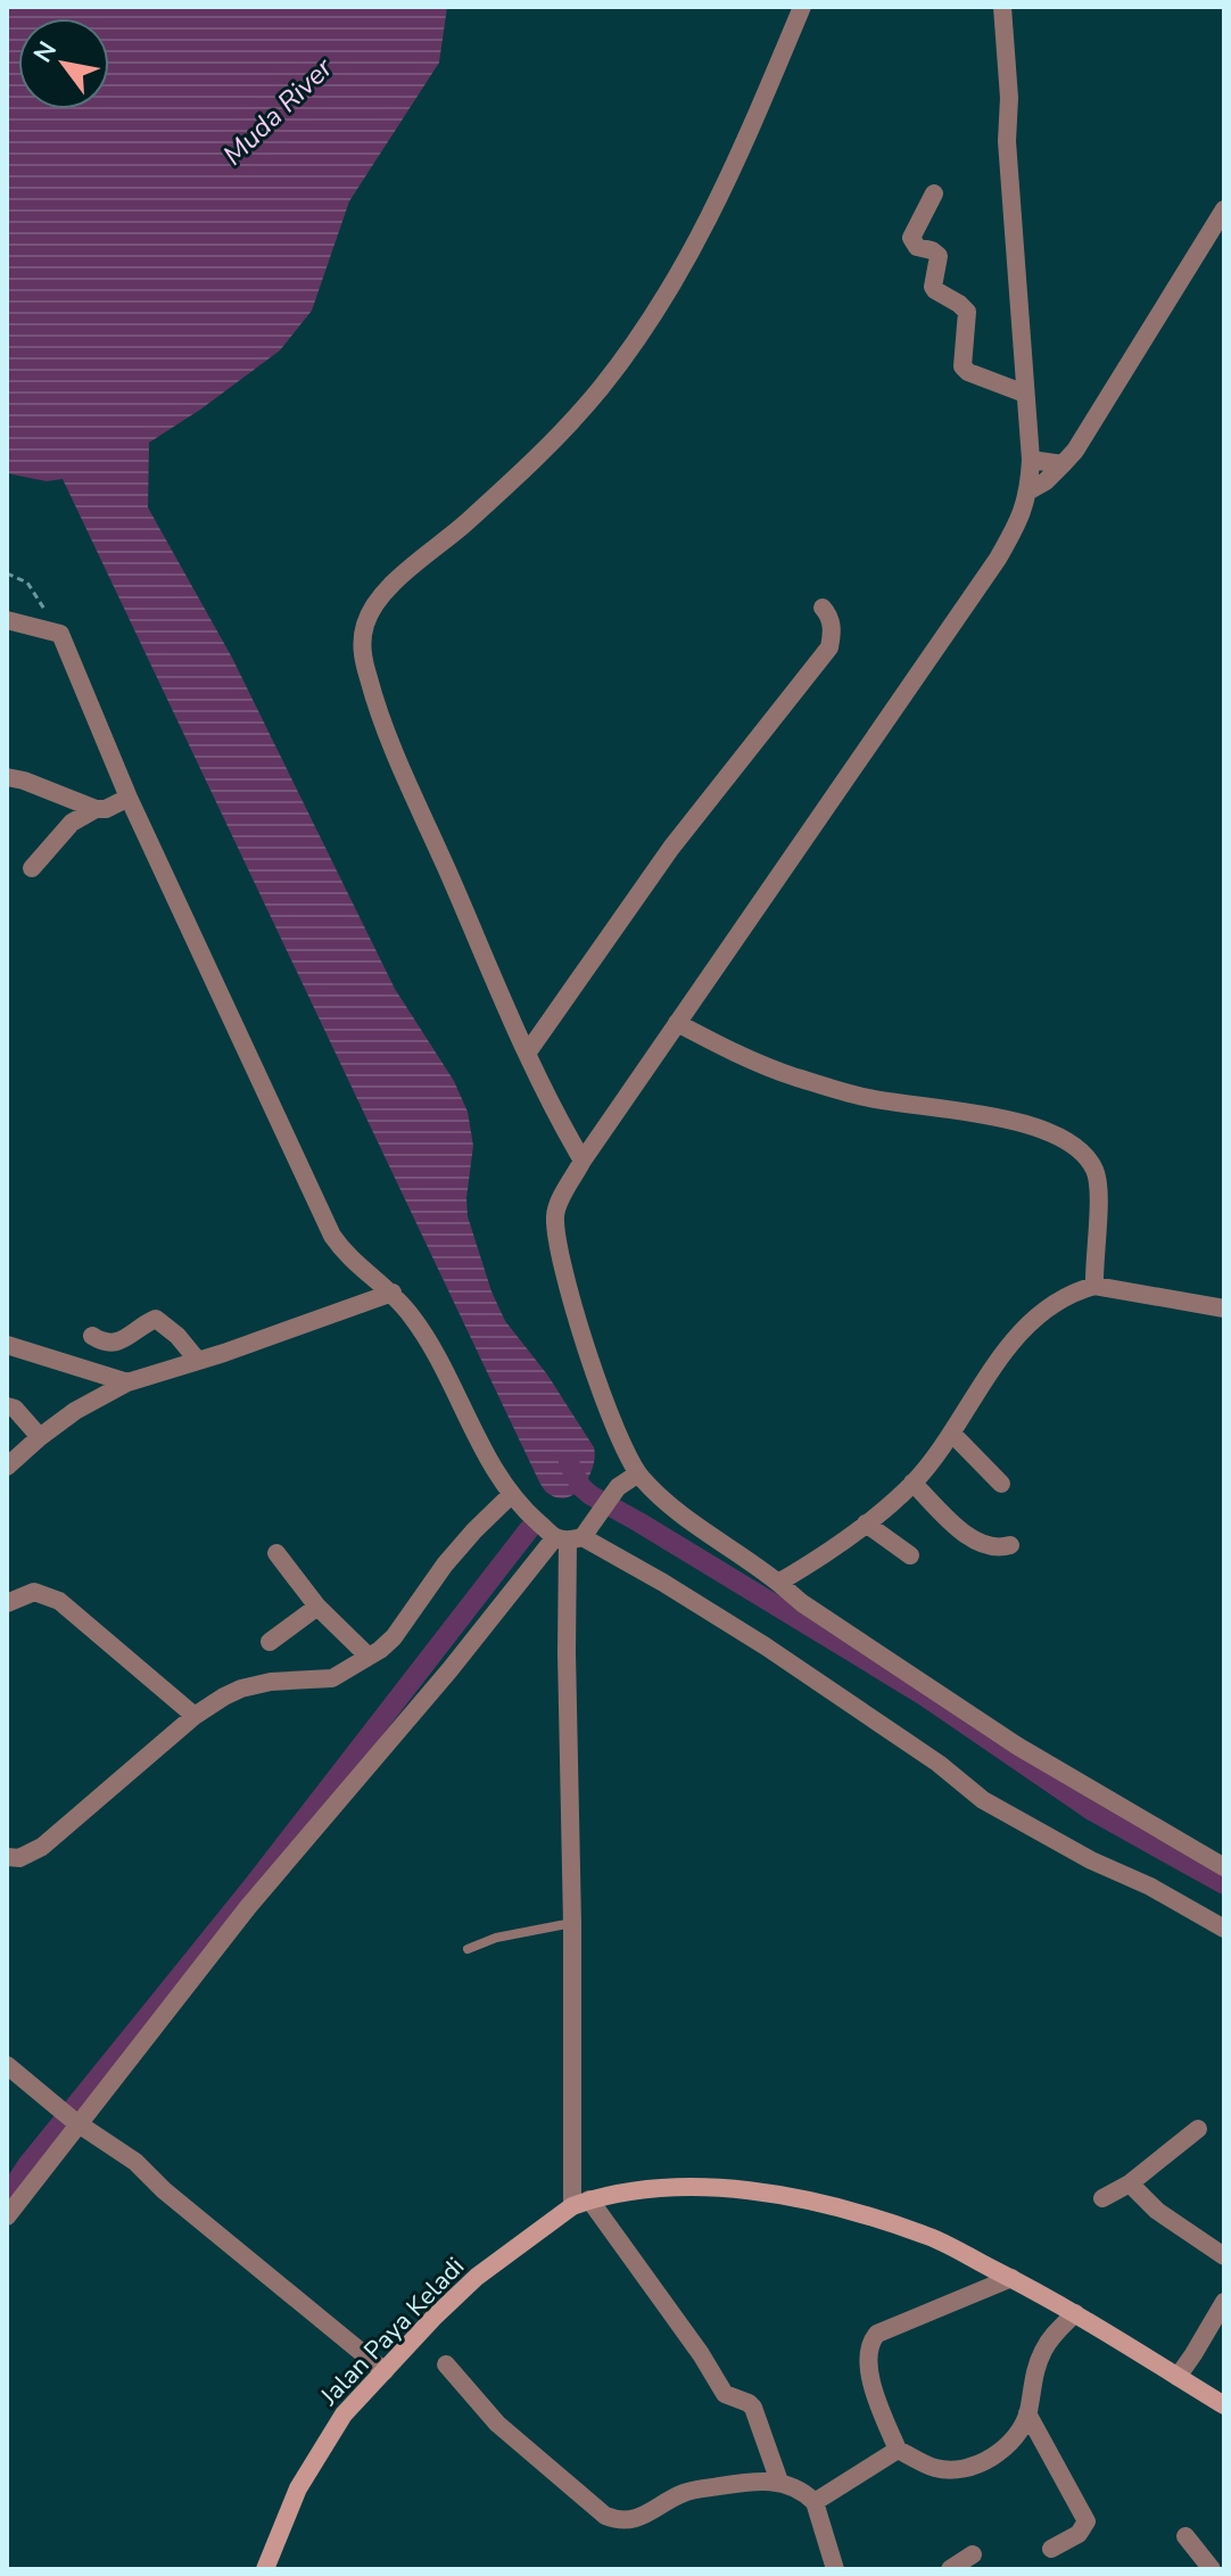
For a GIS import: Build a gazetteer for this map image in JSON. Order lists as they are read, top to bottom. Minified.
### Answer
{"streets":{"main road":["Jalan Paya Keladi"]},"water":["Muda River"],"north":"top left"}
